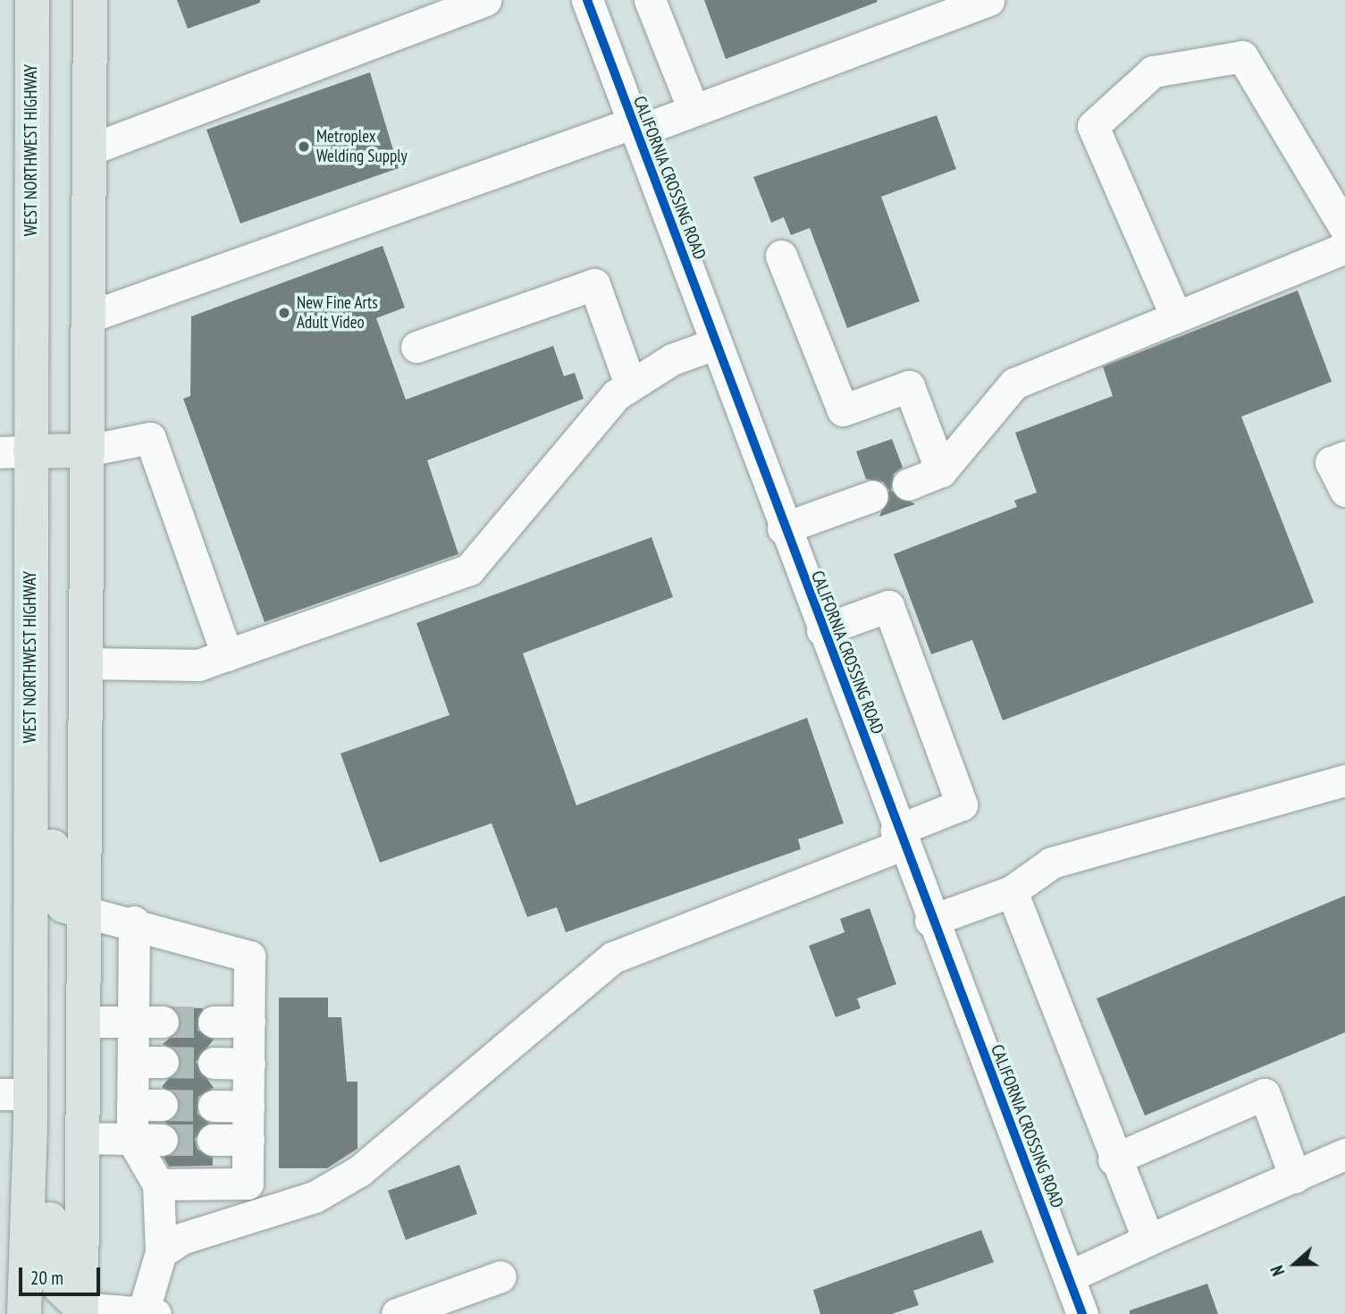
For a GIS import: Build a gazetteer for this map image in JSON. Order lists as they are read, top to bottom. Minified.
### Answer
{"streets":{"main road":["WEST NORTHWEST HIGHWAY"],"street":["CALIFORNIA CROSSING ROAD"]},"places":["Metroplex Welding Supply","New Fine Arts Adult Video"],"scale_bar":"20 m","north":"left"}
